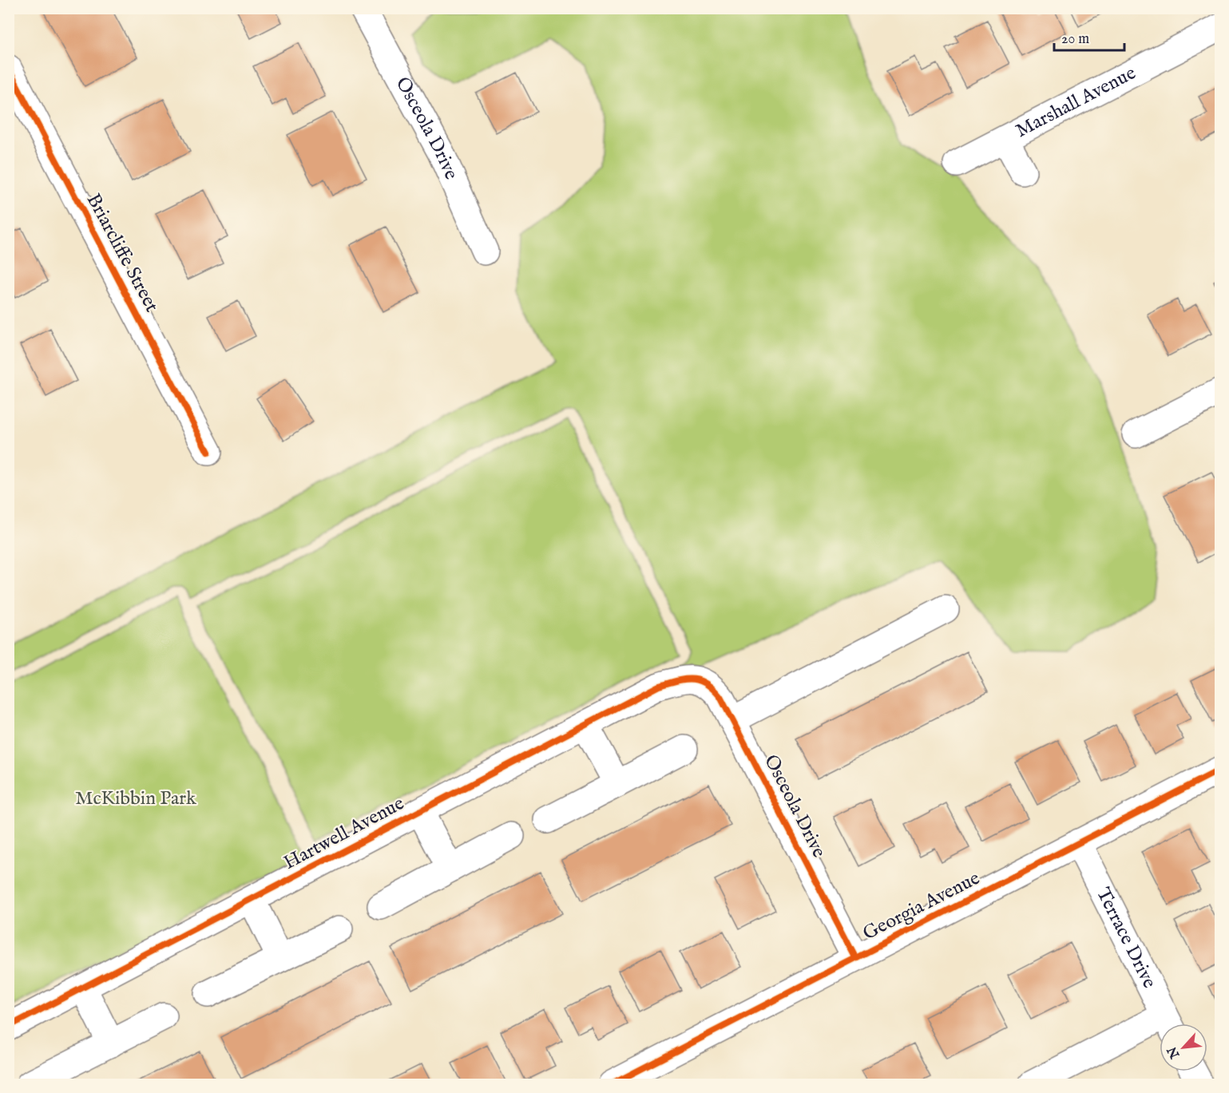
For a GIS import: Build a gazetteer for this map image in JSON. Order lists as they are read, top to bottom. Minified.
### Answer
{"streets":{"street":["Marshall Avenue","Osceola Drive","Briarcliffe Street","Hartwell Avenue","Georgia Avenue","Terrace Drive"]},"crossings":[["Osceola Drive","Hartwell Avenue"],["Osceola Drive","Georgia Avenue"],["Georgia Avenue","Terrace Drive"]],"parks":["McKibbin Park"],"scale_bar":"20 m","north":"bottom left"}
